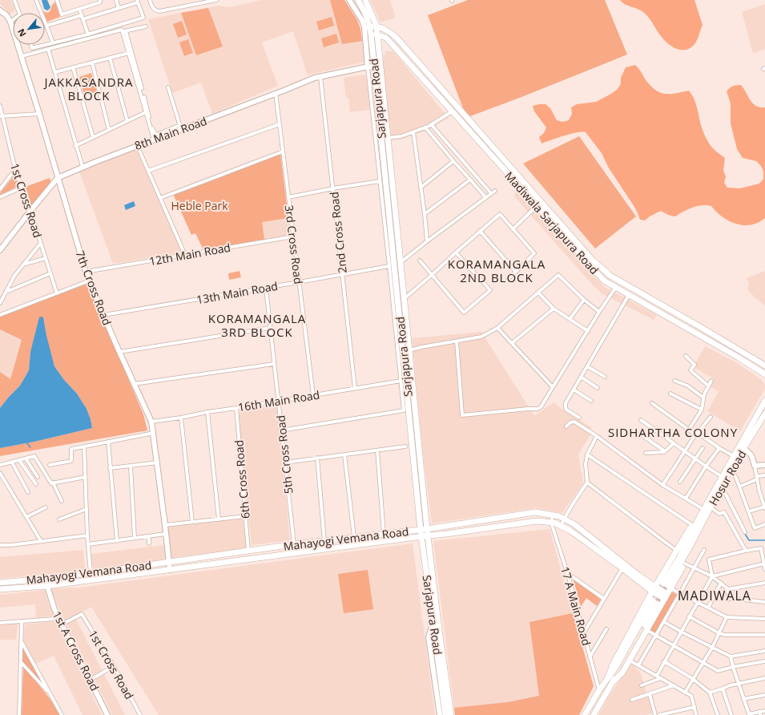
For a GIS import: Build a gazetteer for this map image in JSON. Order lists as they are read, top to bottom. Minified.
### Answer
{"streets":{"main road":["Sarjapura Road","Madiwala Sarjapura Road","Hosur Road","Mahayogi Vemana Road"],"street":["8th Main Road","1st Cross Road","2nd Cross Road","3rd Cross Road","12th Main Road","7th Cross Road","13th Main Road","16th Main Road","5th Cross Road","6th Cross Road","17 A Main Road","1st A Cross Road"]},"crossings":[["Sarjapura Road","8th Main Road"],["Sarjapura Road","Madiwala Sarjapura Road"],["Sarjapura Road","13th Main Road"],["Sarjapura Road","16th Main Road"],["Sarjapura Road","5th Cross Road"],["Sarjapura Road","Mahayogi Vemana Road"],["8th Main Road","1st Cross Road"],["8th Main Road","2nd Cross Road"],["8th Main Road","3rd Cross Road"],["8th Main Road","7th Cross Road"],["1st Cross Road","1st A Cross Road"],["2nd Cross Road","13th Main Road"],["2nd Cross Road","16th Main Road"],["3rd Cross Road","12th Main Road"],["3rd Cross Road","13th Main Road"],["3rd Cross Road","16th Main Road"],["12th Main Road","7th Cross Road"],["7th Cross Road","13th Main Road"],["7th Cross Road","16th Main Road"],["7th Cross Road","Mahayogi Vemana Road"],["13th Main Road","5th Cross Road"],["16th Main Road","5th Cross Road"],["16th Main Road","6th Cross Road"],["5th Cross Road","Mahayogi Vemana Road"],["6th Cross Road","Mahayogi Vemana Road"],["Mahayogi Vemana Road","17 A Main Road"],["Mahayogi Vemana Road","1st A Cross Road"]],"districts":["JAKKASANDRA BLOCK","KORAMANGALA 2ND BLOCK","KORAMANGALA 3RD BLOCK","SIDHARTHA COLONY","MADIWALA"],"parks":["Heble Park"],"north":"bottom left"}
